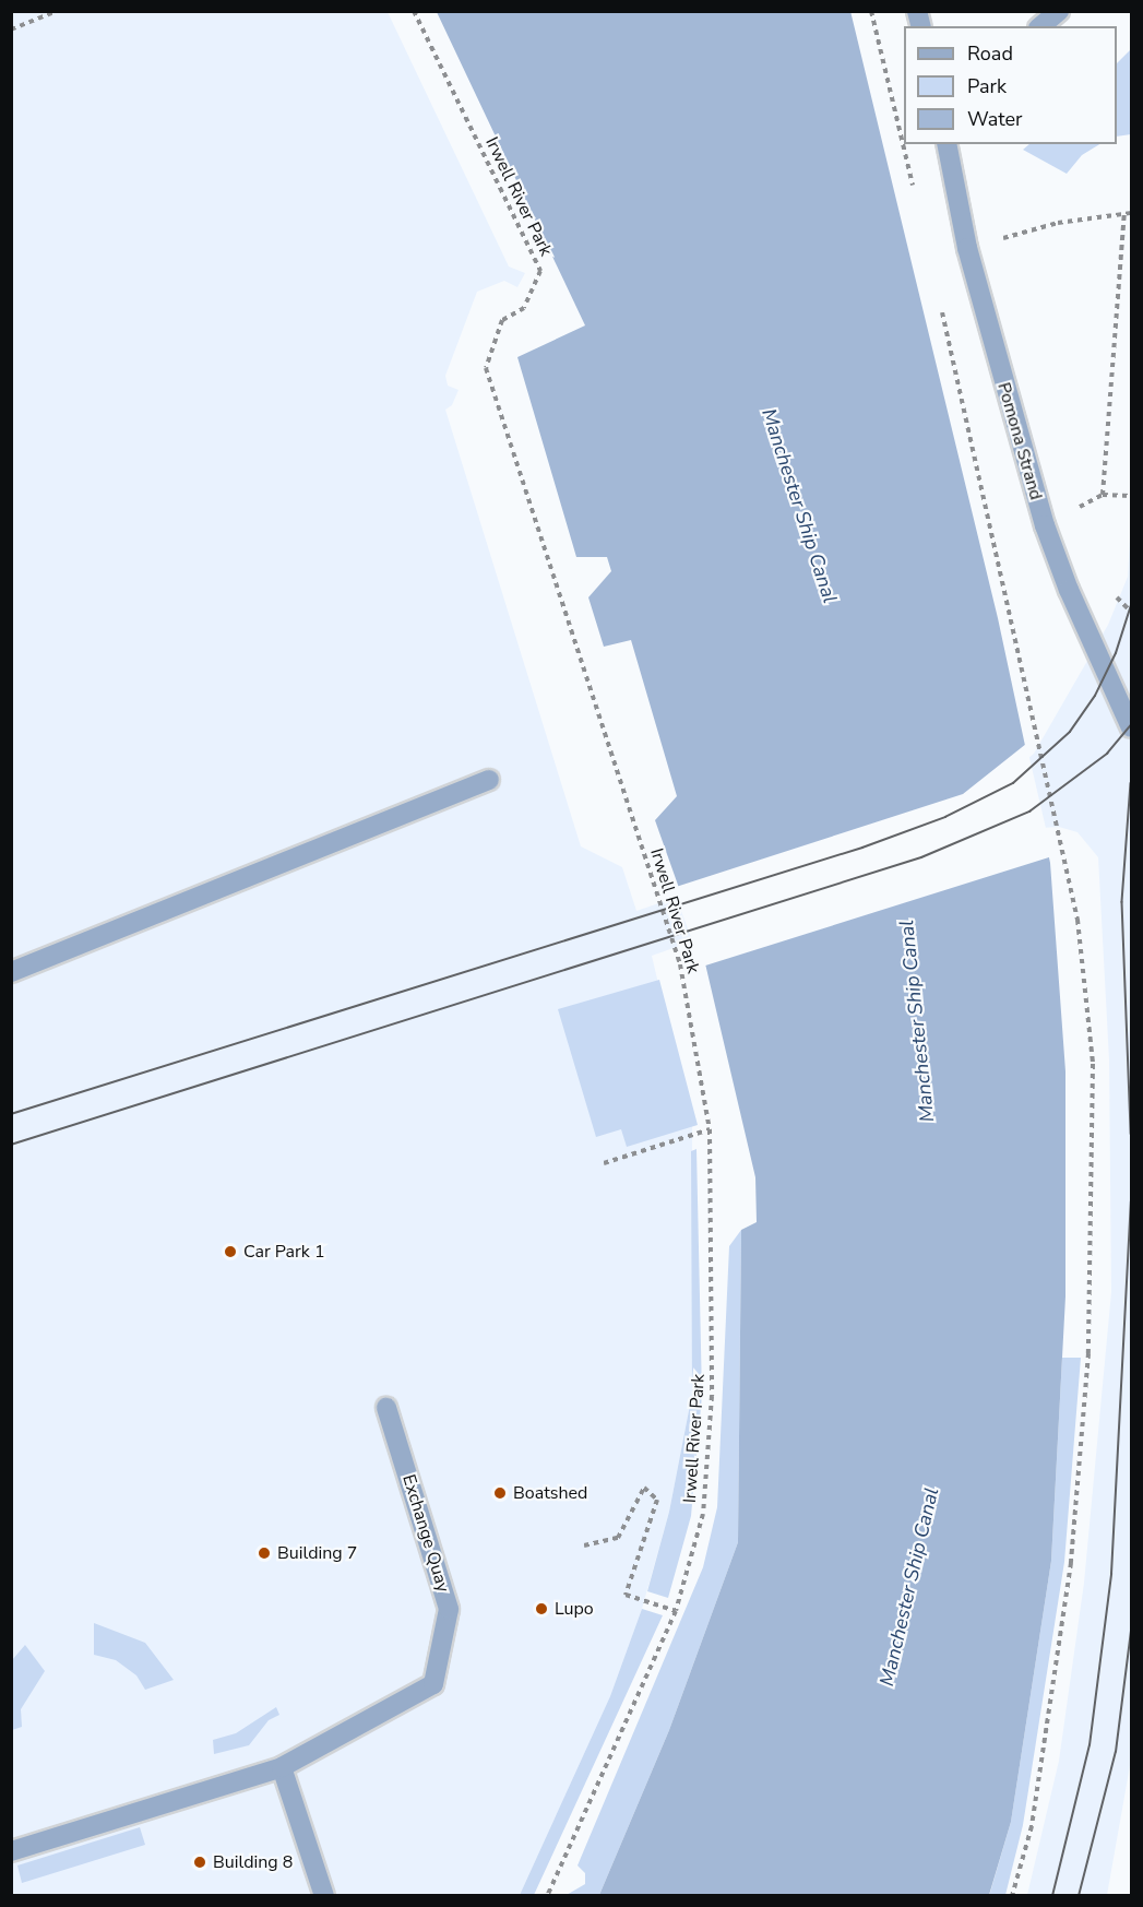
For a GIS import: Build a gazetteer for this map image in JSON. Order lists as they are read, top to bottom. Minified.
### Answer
{"streets":{"street":["Pomona Strand","Exchange Quay"],"path":["Irwell River Park"]},"water":["Manchester Ship Canal"],"places":["Car Park 1","Boatshed","Building 7","Lupo","Building 8"],"legend":["Road","Park","Water"]}
